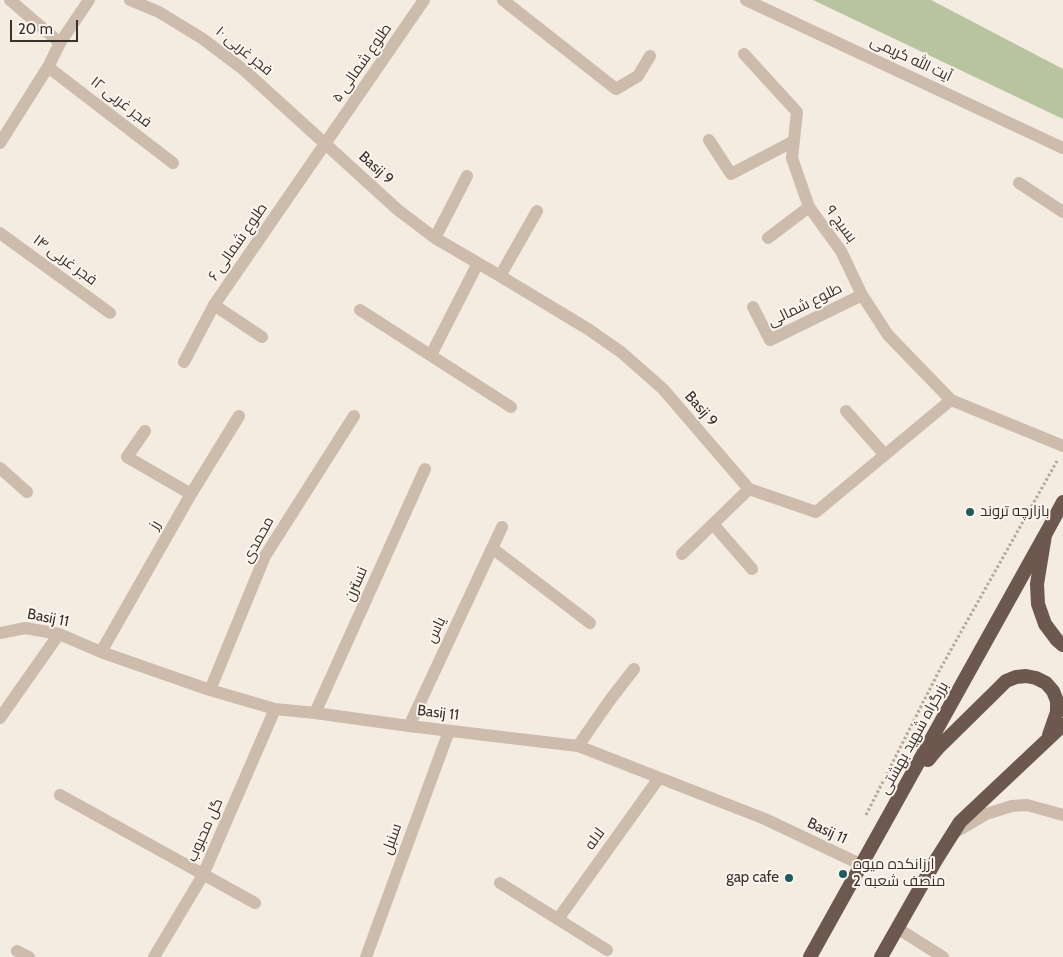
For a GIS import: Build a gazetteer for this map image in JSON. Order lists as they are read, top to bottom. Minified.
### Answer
{"streets":{"highway":["بزرگراه شهید بهشتی"],"street":["فجر غربی ۱۰","آیت الله کریمی","طلوع شمالی ۵","فجر غربی ۱۲","Basij 9","بسیج ۹","طلوع شمالی ۶","فجر غربی ۱۴","طلوع شمالی","رز","محمدی","نسترن","Basij 11","یاس","گل محبوب","سنبل","لاله"]},"crossings":[["فجر غربی ۱۰","طلوع شمالی ۵"],["فجر غربی ۱۰","Basij 9"],["فجر غربی ۱۰","طلوع شمالی ۶"],["طلوع شمالی ۵","Basij 9"],["طلوع شمالی ۵","طلوع شمالی ۶"],["Basij 9","طلوع شمالی ۶"],["بسیج ۹","طلوع شمالی"],["رز","Basij 11"],["محمدی","Basij 11"],["نسترن","Basij 11"],["Basij 11","یاس"],["Basij 11","بزرگراه شهید بهشتی"],["Basij 11","گل محبوب"],["Basij 11","سنبل"],["Basij 11","لاله"]],"places":["بازارچه تروند","ارزانکده میوه منصف شعبه 2","gap cafe"],"scale_bar":"20 m"}
